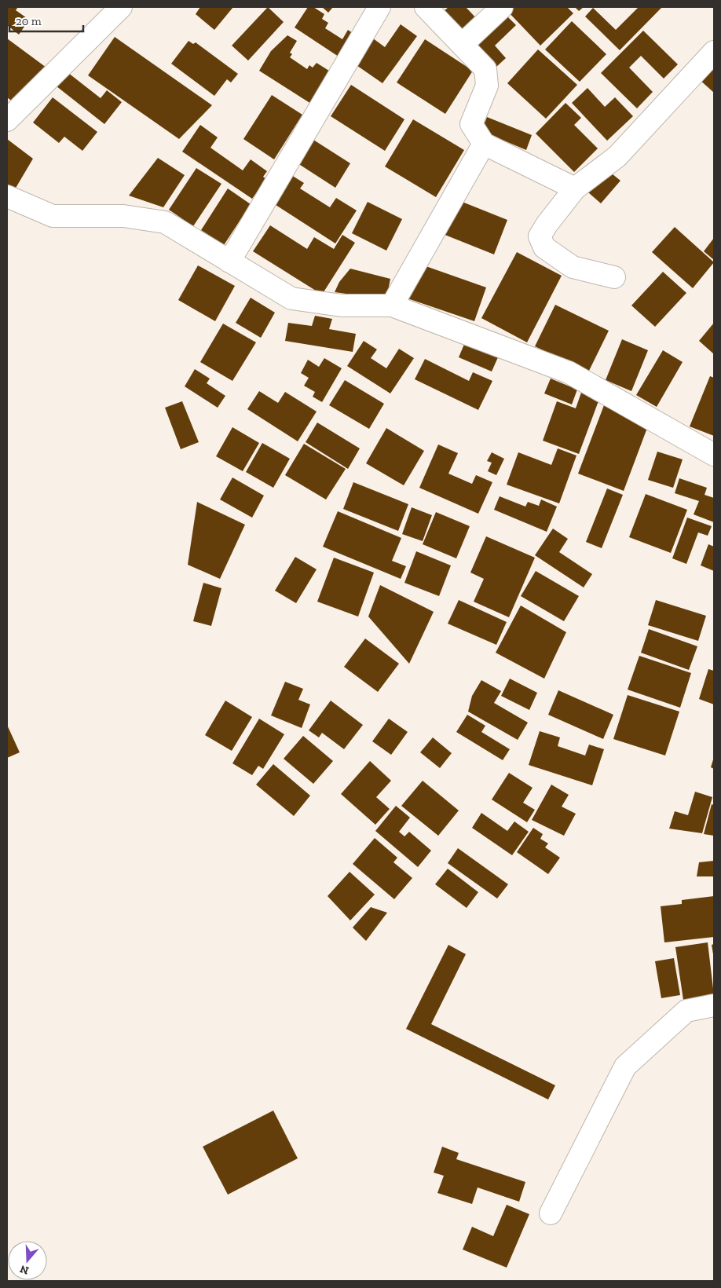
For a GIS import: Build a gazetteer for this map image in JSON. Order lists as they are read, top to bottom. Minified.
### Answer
{"scale_bar":"20 m","north":"bottom"}
